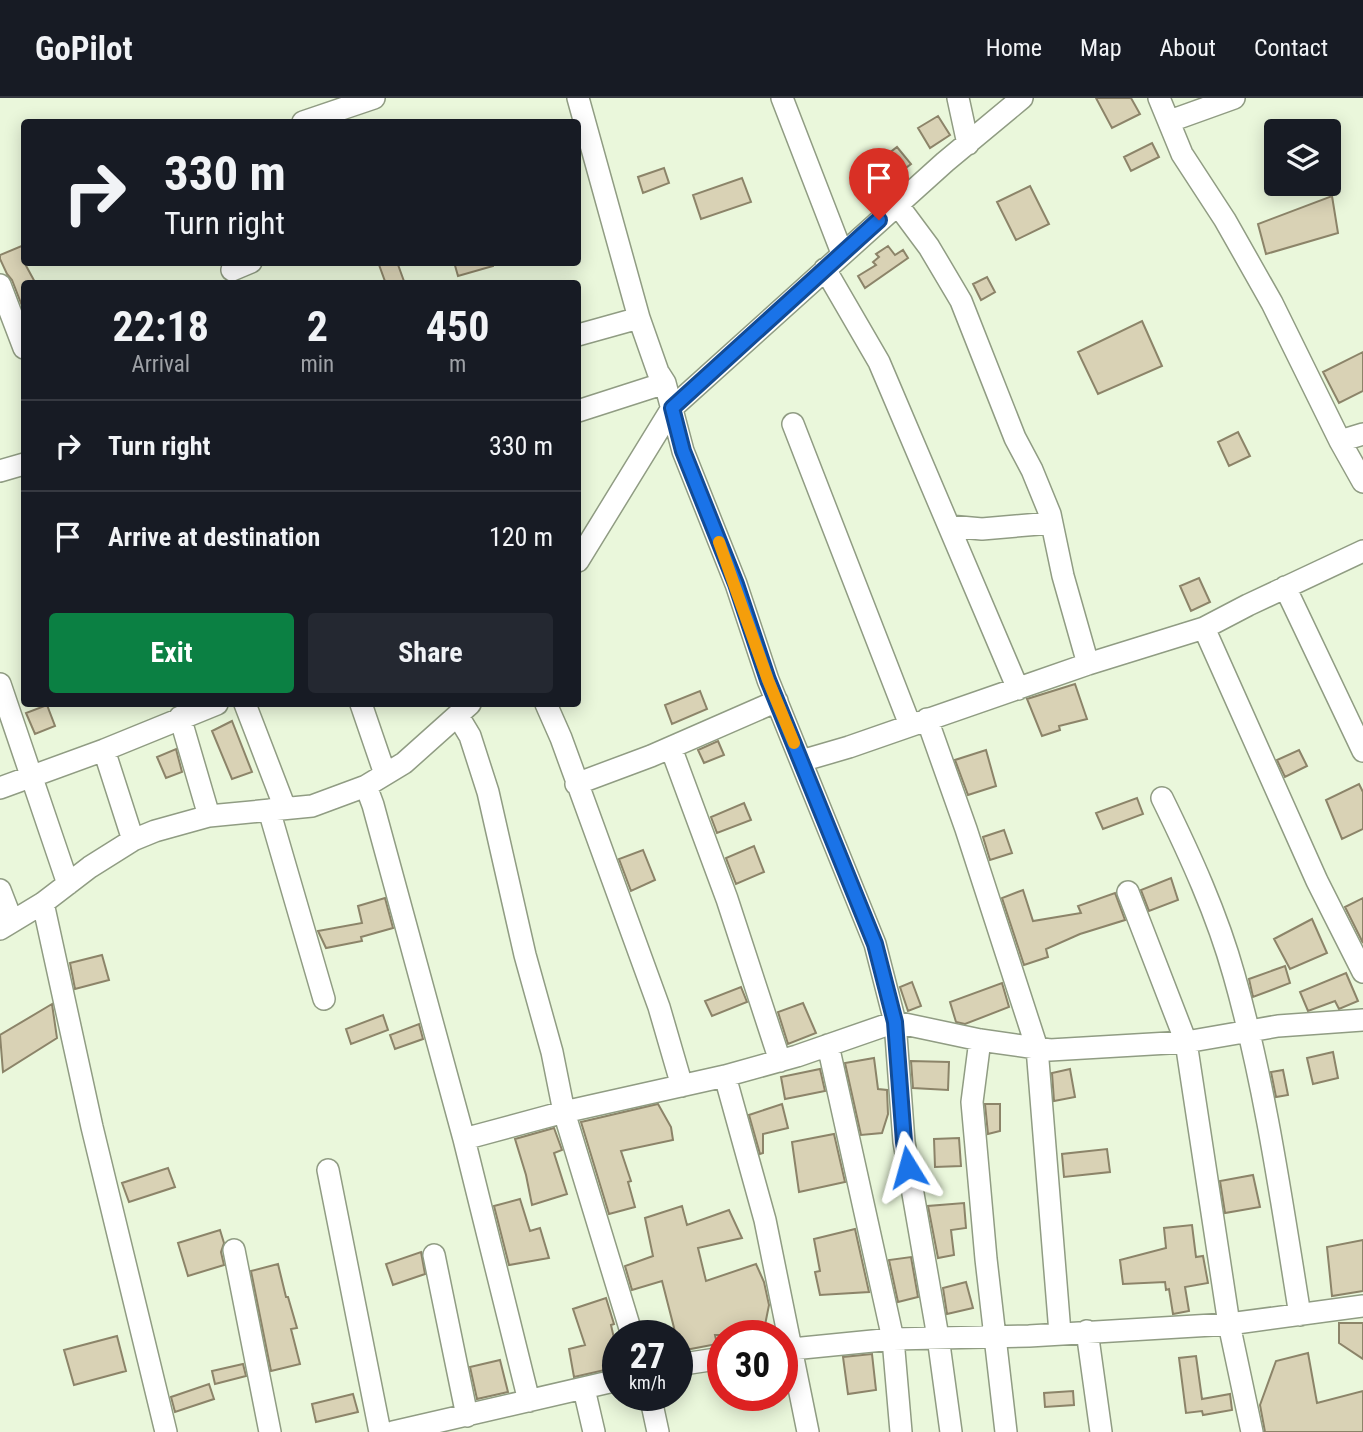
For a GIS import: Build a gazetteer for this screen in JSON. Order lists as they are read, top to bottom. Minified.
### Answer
{"page":{"header":"GoPilot","nav":["Home","Map","About","Contact"],"turn":["330 m","Turn right"],"eta":["22:18","Arrival","2","min","450","m"],"list":[{"name":"Turn right","value":"330 m"},{"name":"Arrive at destination","value":"120 m"}],"buttons":["Exit","Share"],"speed":"27 km/h","limit":"30"}}
